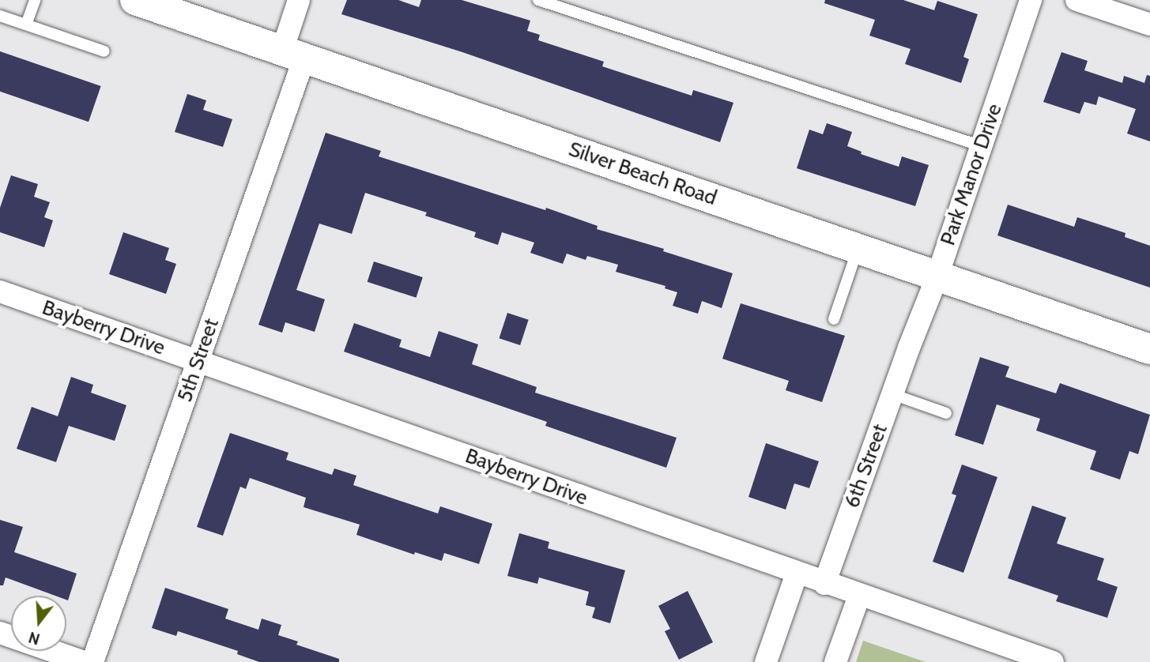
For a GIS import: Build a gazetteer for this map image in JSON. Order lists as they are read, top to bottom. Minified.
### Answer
{"streets":{"street":["Silver Beach Road","Park Manor Drive","Bayberry Drive","5th Street","6th Street"]},"crossings":[["Silver Beach Road","Park Manor Drive"],["Silver Beach Road","5th Street"],["Park Manor Drive","6th Street"],["Bayberry Drive","5th Street"],["Bayberry Drive","6th Street"]],"north":"bottom"}
